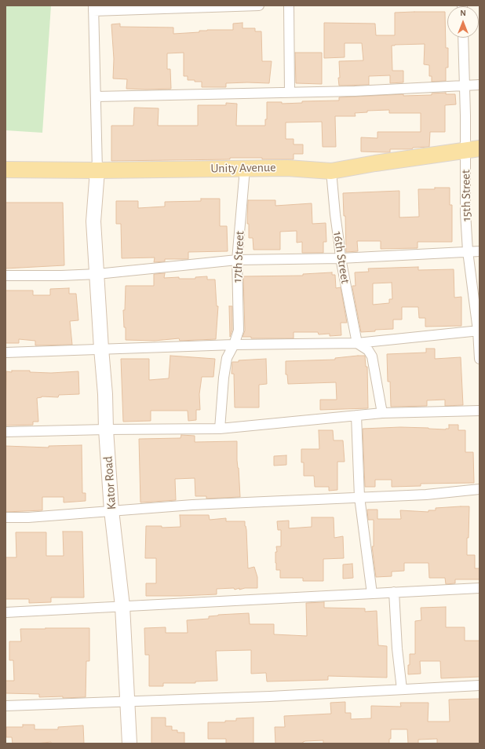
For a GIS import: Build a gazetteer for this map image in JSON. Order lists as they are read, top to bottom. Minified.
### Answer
{"streets":{"main road":["Unity Avenue","Kator Road"],"street":["15th Street","17th Street","16th Street"]},"crossings":[["Unity Avenue","15th Street"],["Unity Avenue","17th Street"],["Unity Avenue","16th Street"],["Unity Avenue","Kator Road"]],"north":"top"}
